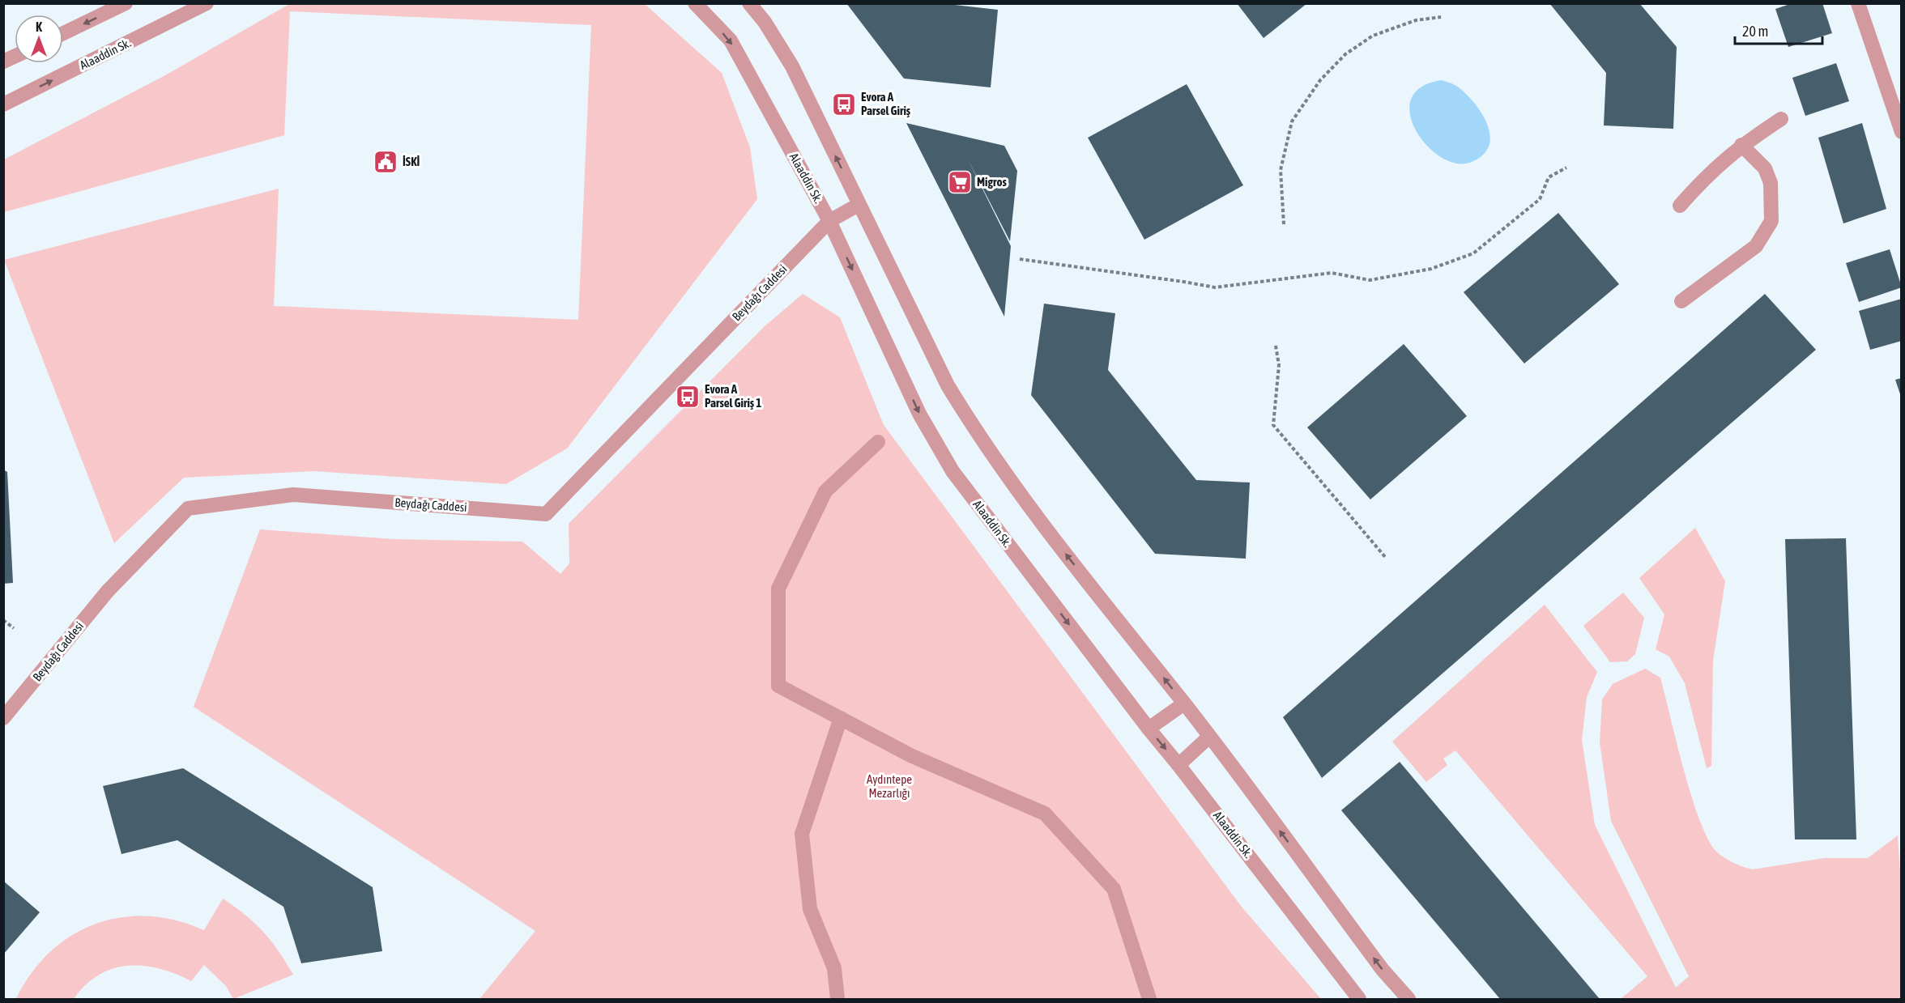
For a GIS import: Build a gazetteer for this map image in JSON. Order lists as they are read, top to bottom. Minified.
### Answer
{"streets":{"street":["Alaaddin Sk.","Beydağı Caddesi"]},"crossings":[["Alaaddin Sk.","Beydağı Caddesi"]],"parks":["Aydıntepe Mezarlığı"],"places":{"bus stop":["Evora A Parsel Giriş","Evora A Parsel Giriş 1"],"public building":["İSKİ"],"supermarket":["Migros"]},"scale_bar":"20 m","north":"top"}
